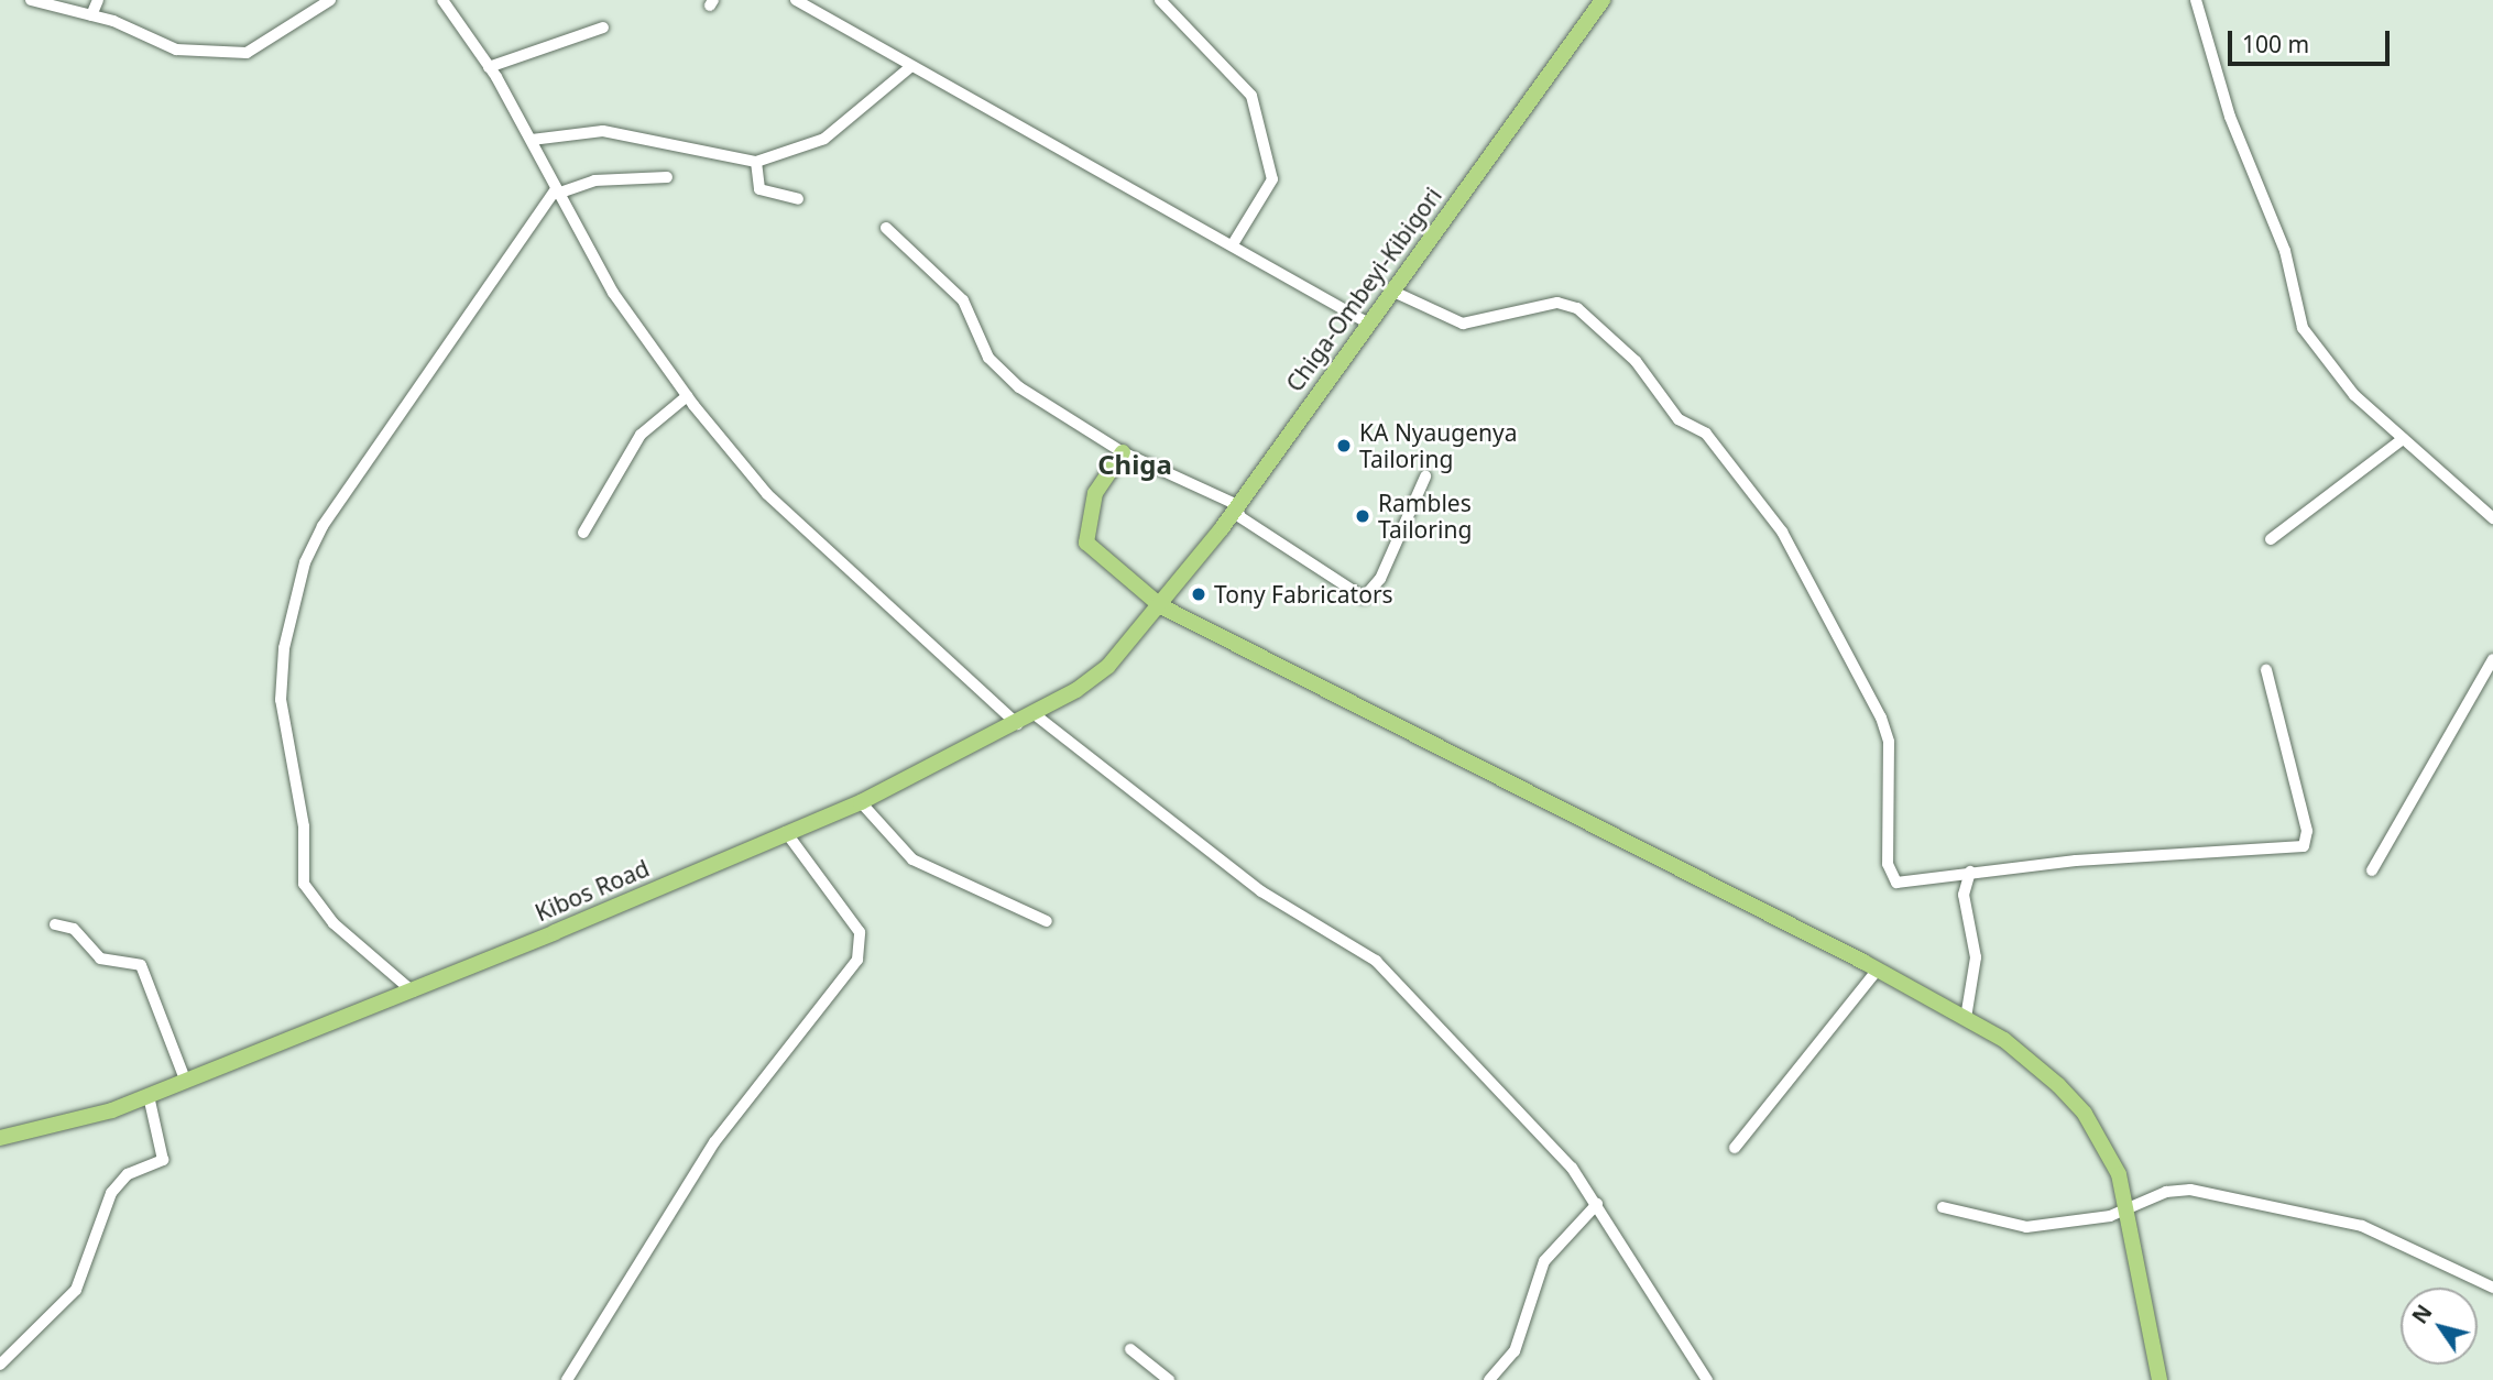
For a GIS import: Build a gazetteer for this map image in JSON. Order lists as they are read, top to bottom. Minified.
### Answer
{"streets":{"main road":["Chiga-Ombeyi-Kibigori","Kibos Road"]},"crossings":[["Chiga-Ombeyi-Kibigori","Kibos Road"]],"districts":["Chiga"],"places":["KA Nyaugenya Tailoring","Rambles Tailoring","Tony Fabricators"],"scale_bar":"100 m","north":"top left"}
